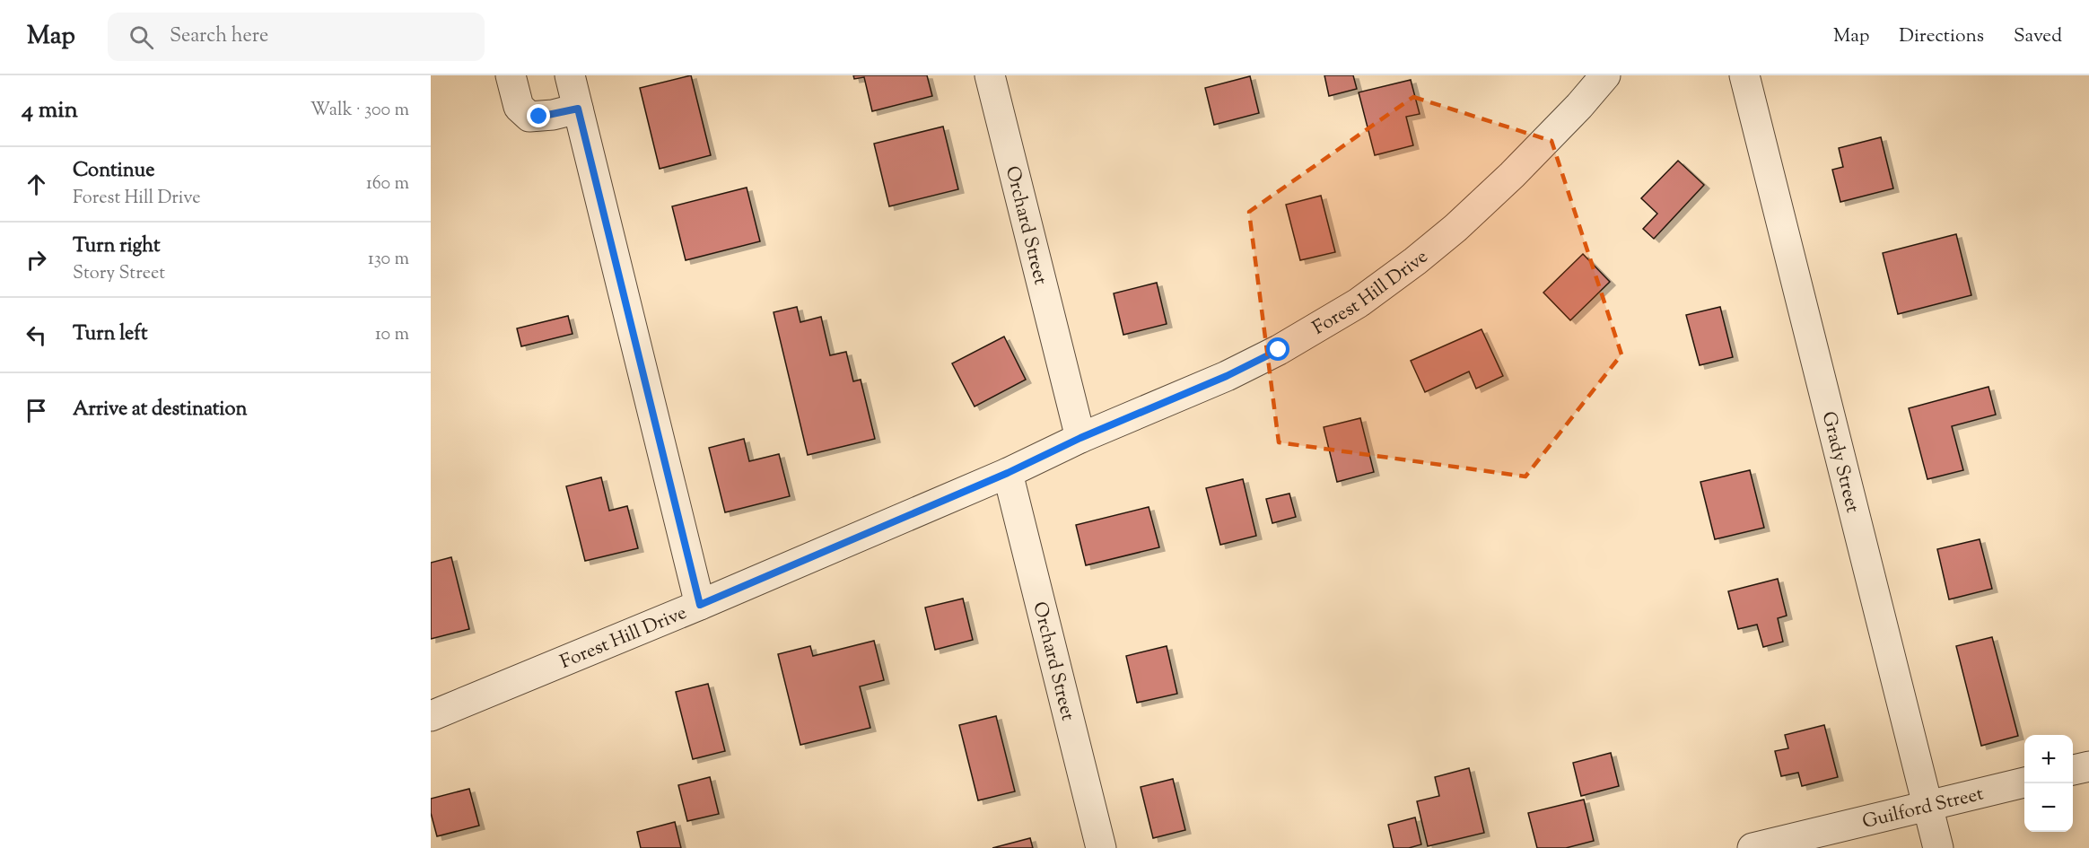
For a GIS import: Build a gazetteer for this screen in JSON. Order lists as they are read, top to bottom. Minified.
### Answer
{"streets":{"street":["Orchard Street","Forest Hill Drive","Grady Street","Guilford Street"]},"crossings":[["Orchard Street","Forest Hill Drive"],["Grady Street","Guilford Street"]],"page":{"header":"Map","search":"Search here","nav":["Map","Directions","Saved"],"heading":["4 min","Walk · 300 m"],"list":[["Continue","Forest Hill Drive","160 m"],["Turn right","Story Street","130 m"],["Turn left","10 m"],"Arrive at destination"],"map_buttons":["+","−"]}}
